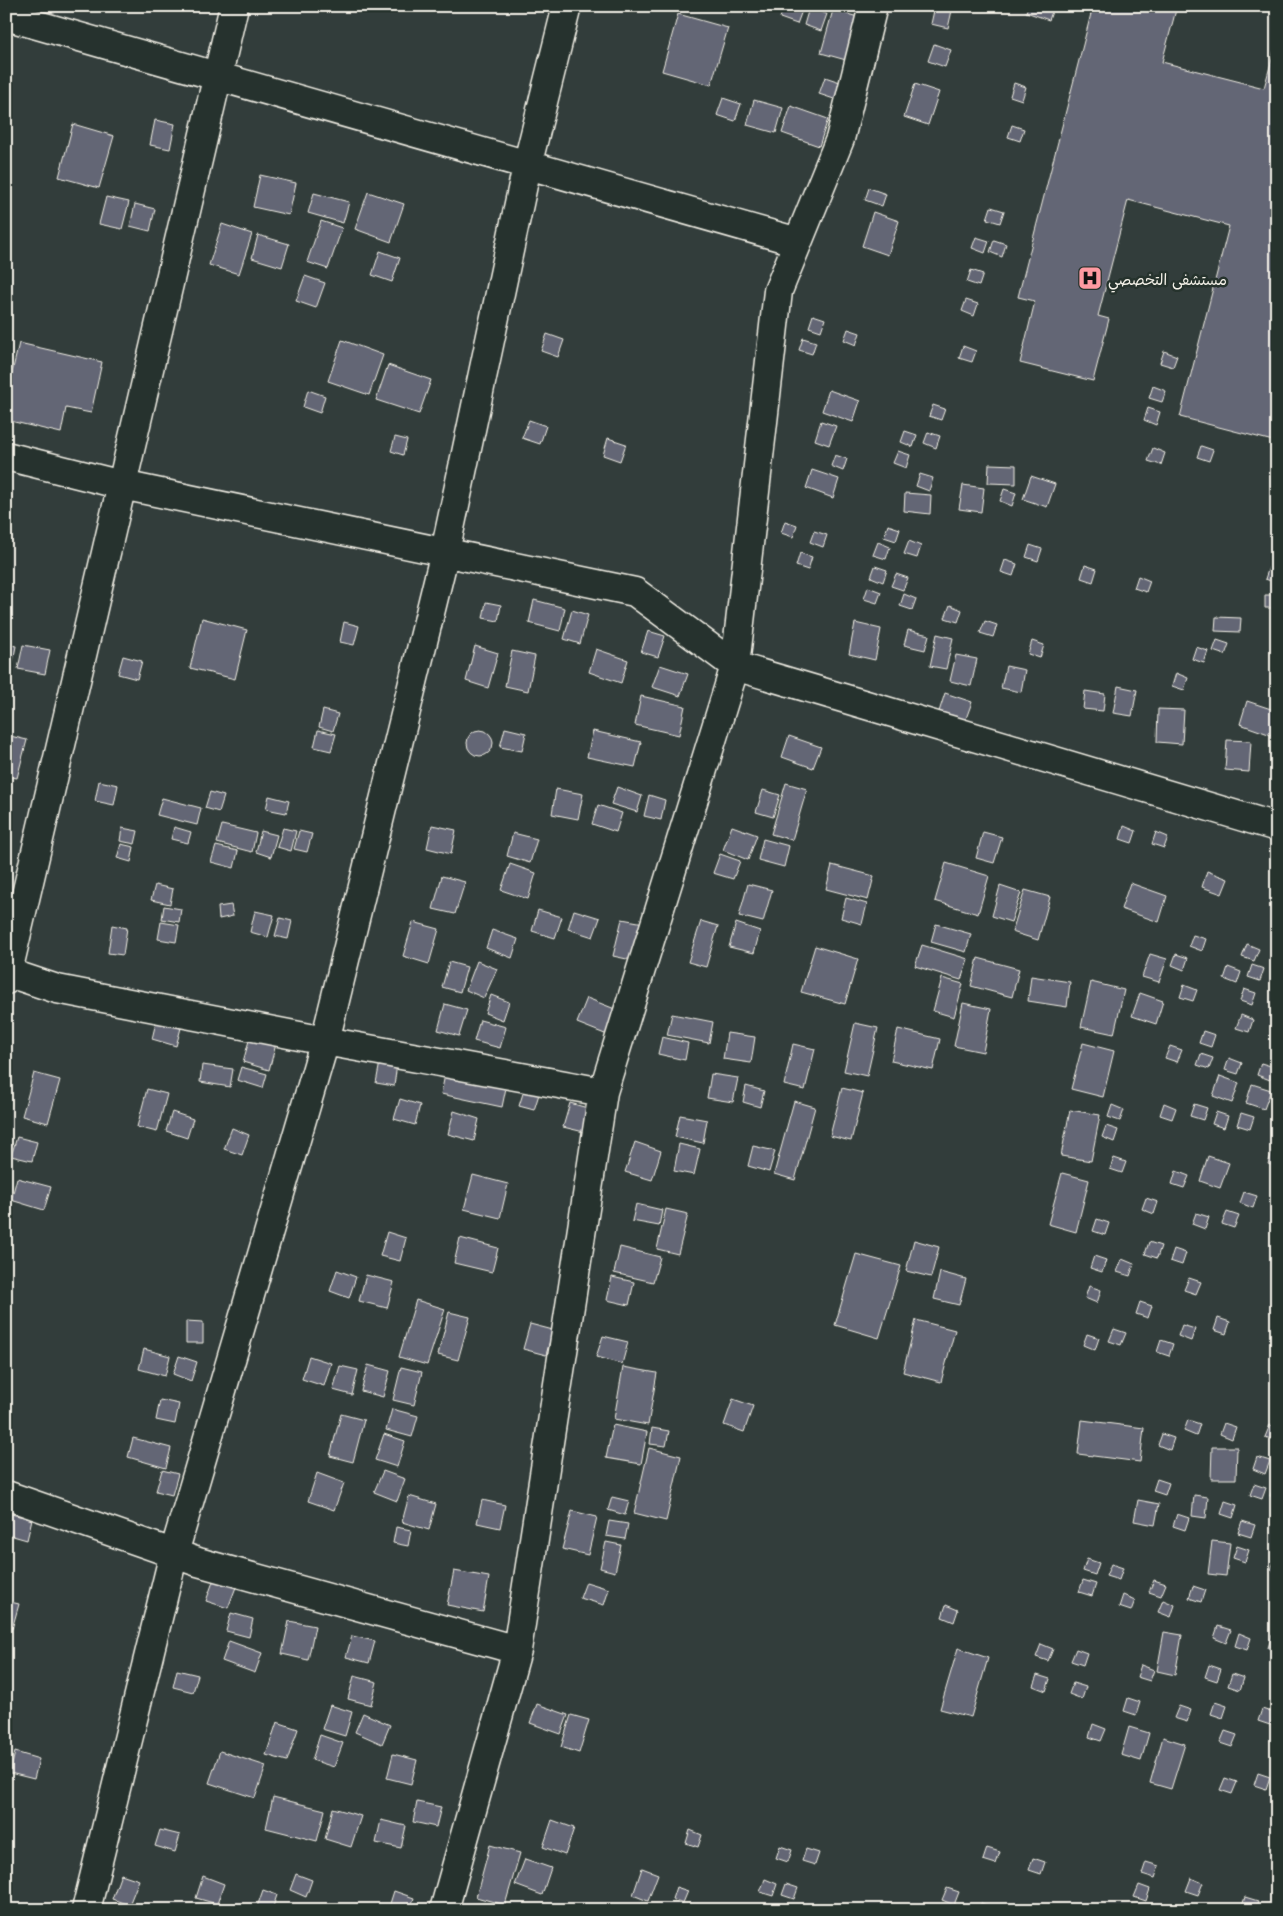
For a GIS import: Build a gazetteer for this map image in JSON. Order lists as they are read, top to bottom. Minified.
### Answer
{"places":{"hospital":["مستشفى التخصصي"]}}
